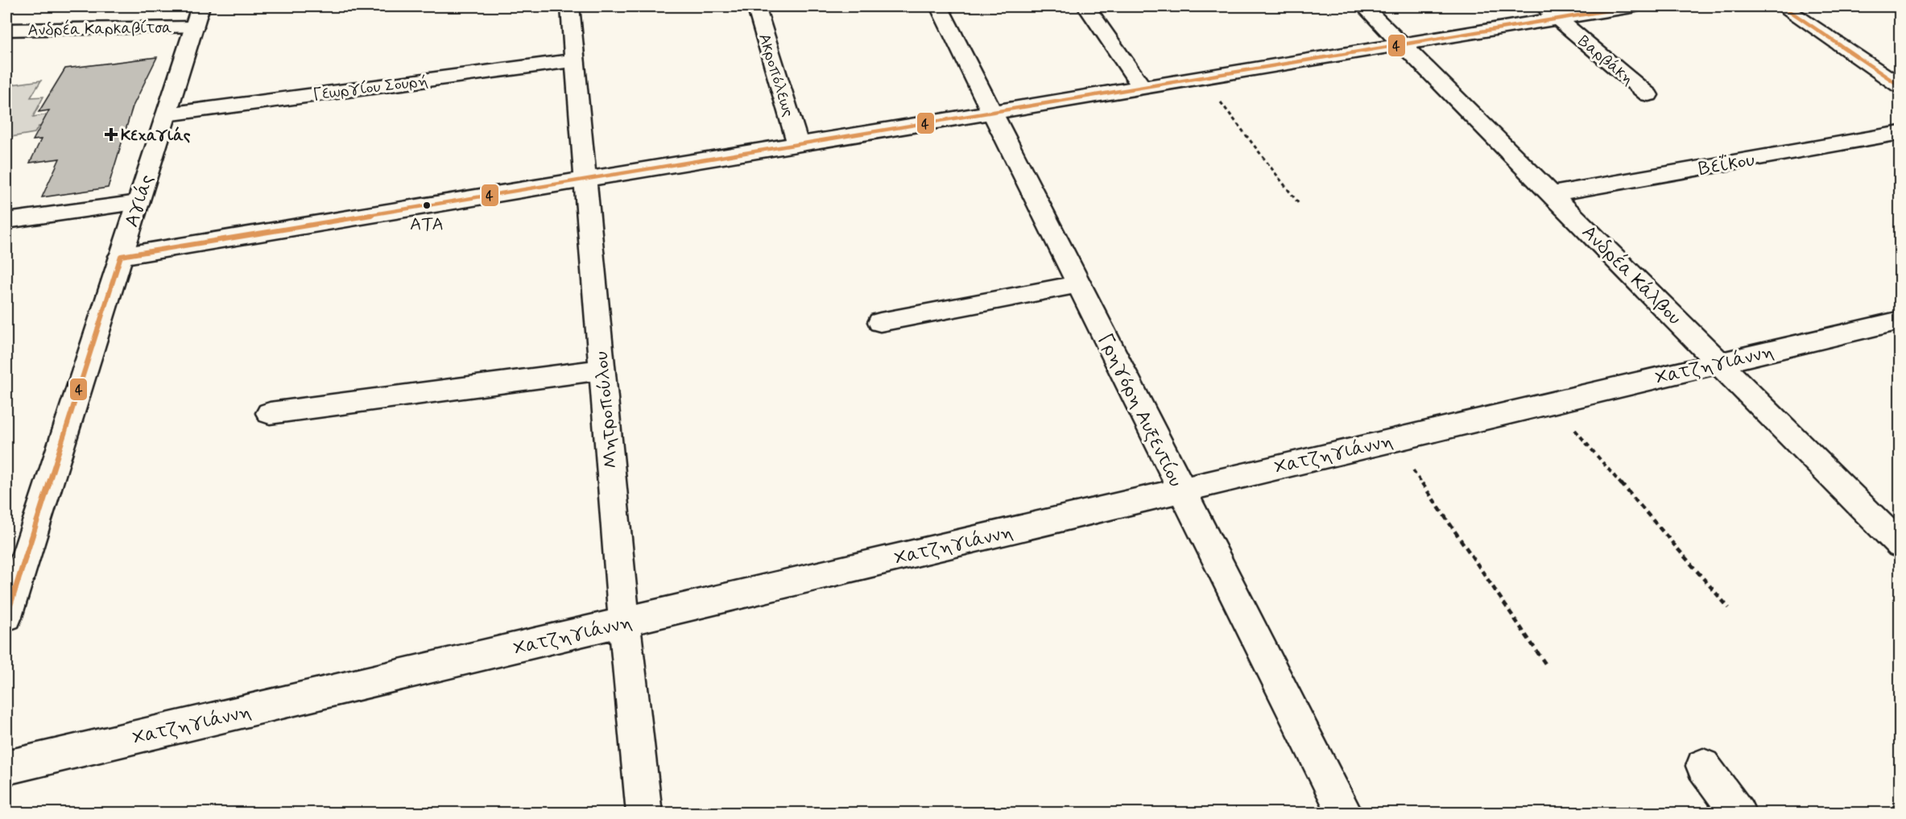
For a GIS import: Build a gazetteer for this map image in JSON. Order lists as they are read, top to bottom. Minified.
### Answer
{"streets":{"street":["Ανδρέα Καρκαβίτσα","Βαρβάκη","Ακροπόλεως","Γεωργίου Σουρή","Βεΐκου","Αγιάς","Ανδρέα Κάλβου","Χατζηγιάννη","Μητροπούλου","Γρηγόρη Αυξεντίου"]},"crossings":[["Ανδρέα Καρκαβίτσα","Αγιάς"],["Γεωργίου Σουρή","Αγιάς"],["Γεωργίου Σουρή","Μητροπούλου"],["Βεΐκου","Ανδρέα Κάλβου"],["Ανδρέα Κάλβου","Χατζηγιάννη"],["Χατζηγιάννη","Μητροπούλου"],["Χατζηγιάννη","Γρηγόρη Αυξεντίου"]],"places":{"health":["Κεχαγιάς"],"other":["ΑΤΑ"]},"lines":["transit line 4"]}
